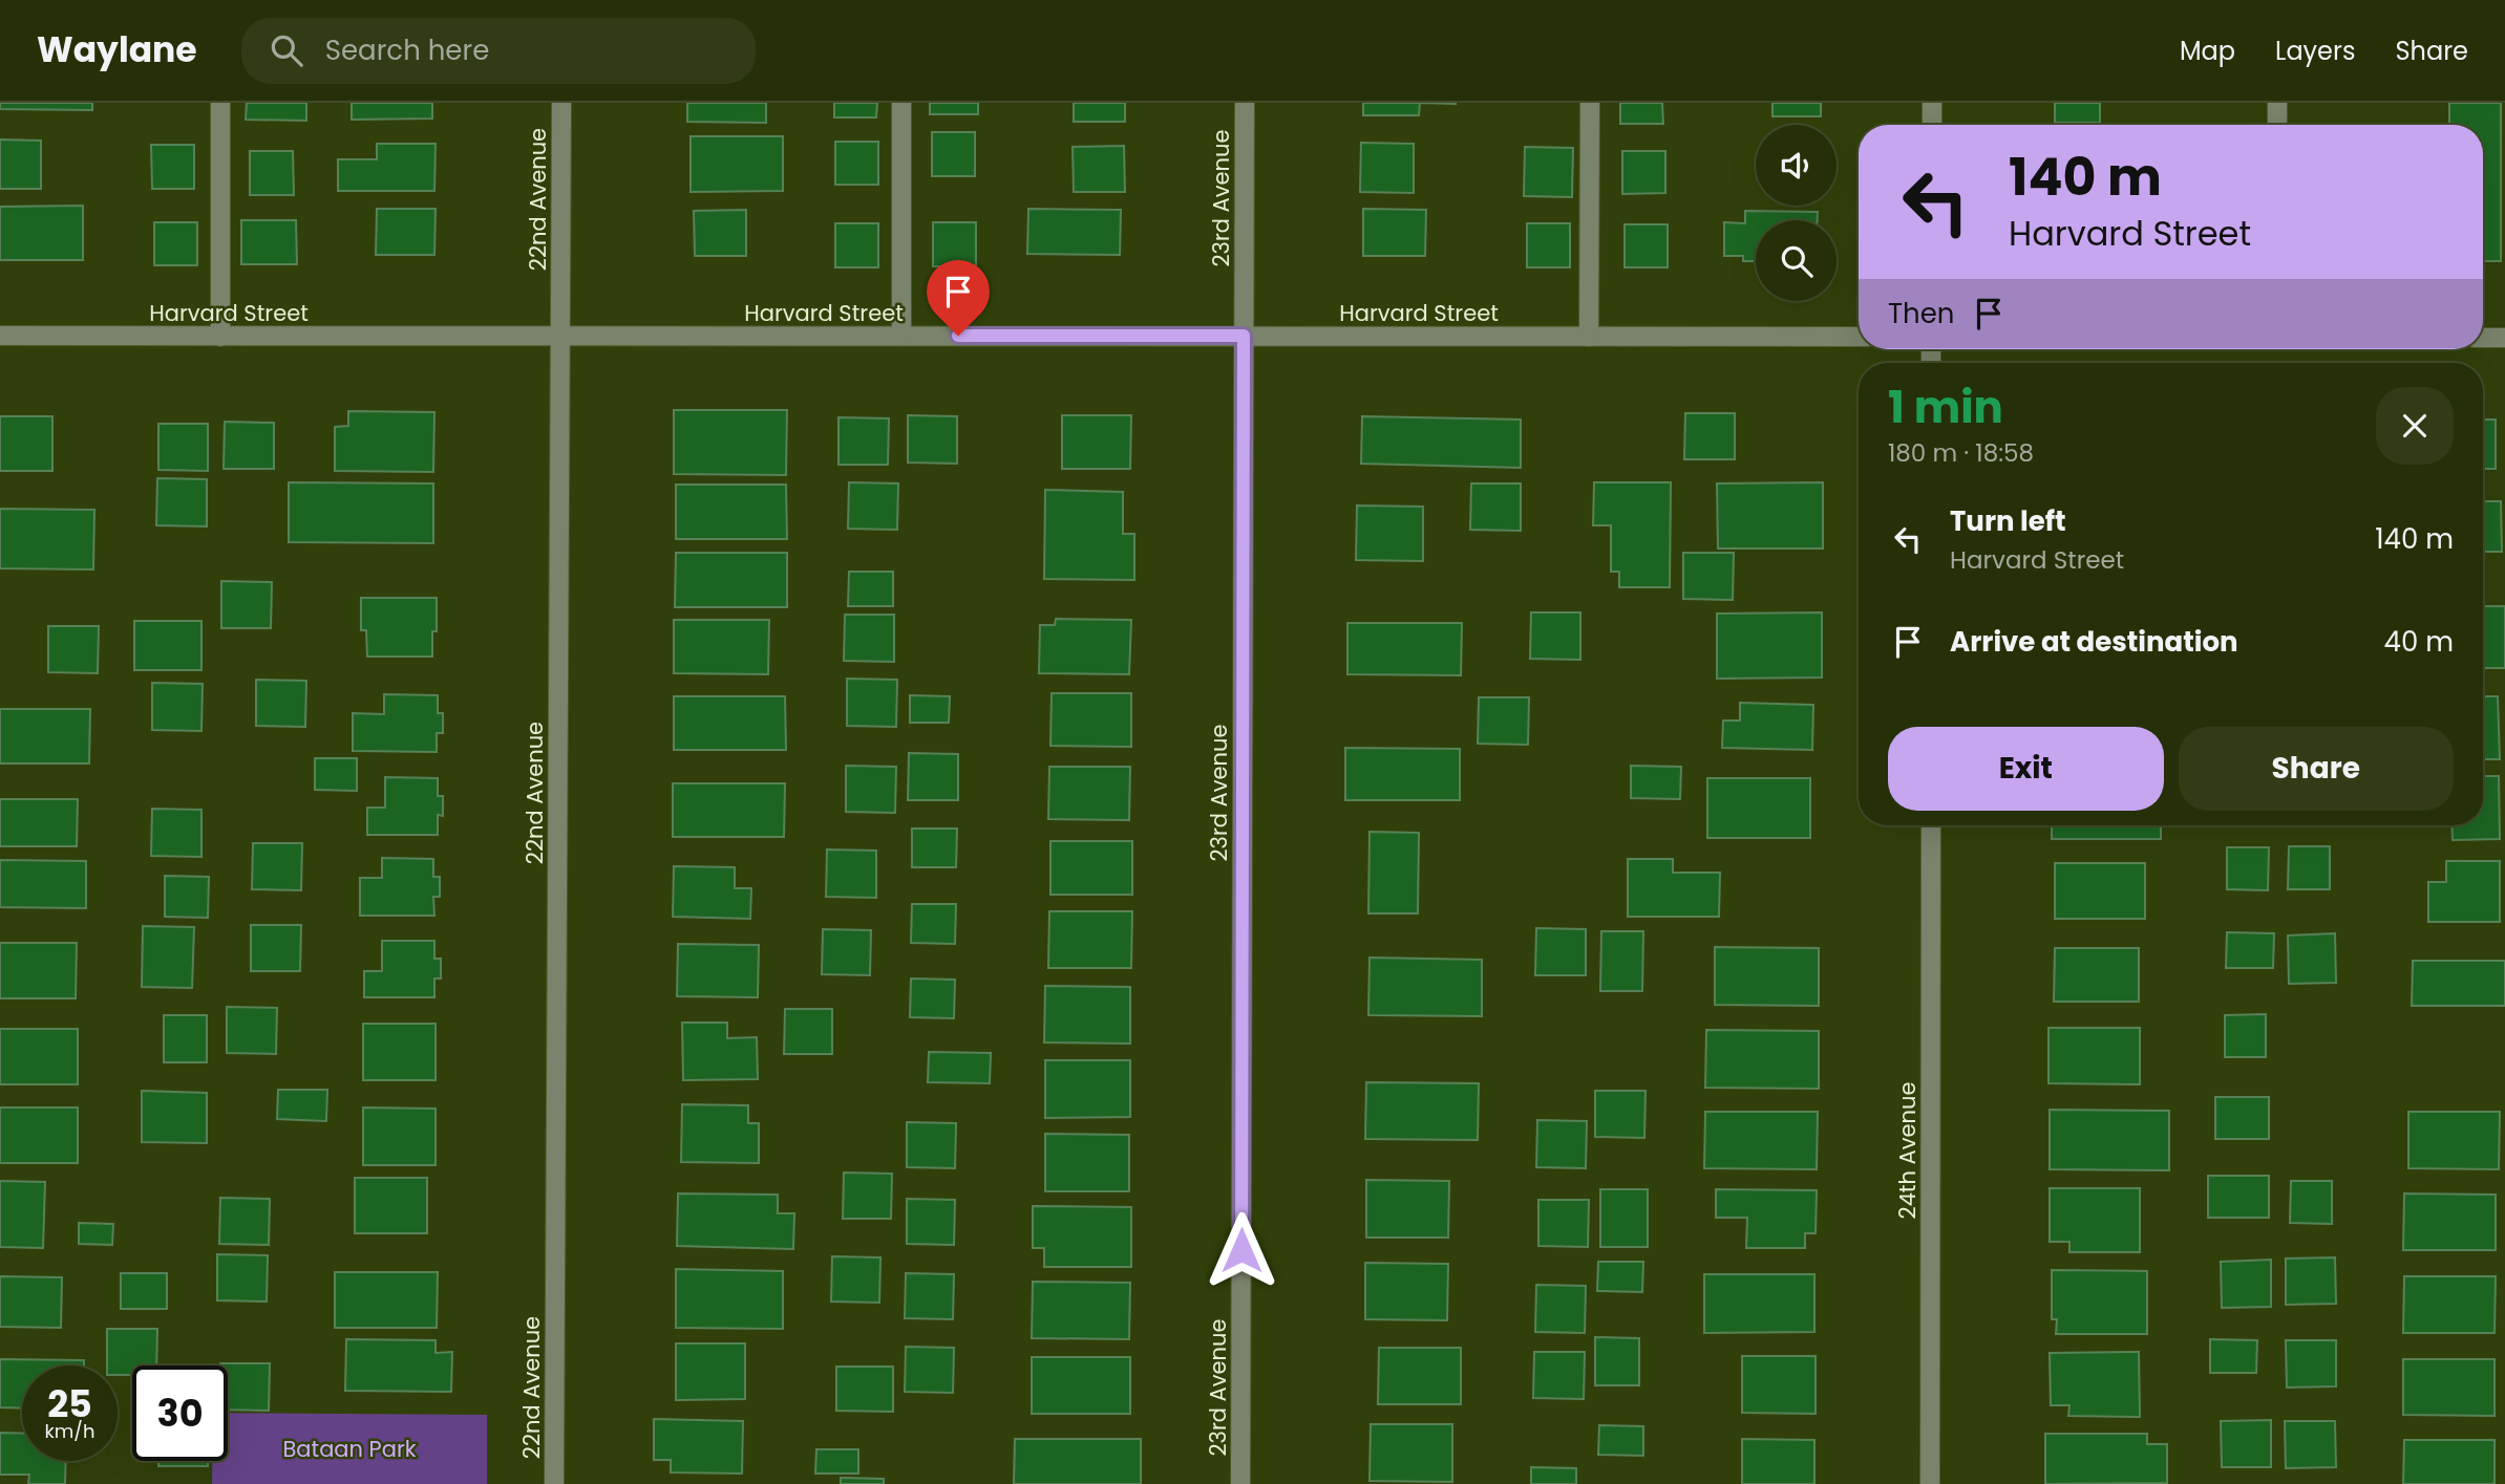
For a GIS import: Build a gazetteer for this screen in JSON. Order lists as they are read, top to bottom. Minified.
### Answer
{"streets":{"street":["23rd Avenue","22nd Avenue","Harvard Street","24th Avenue"]},"crossings":[["23rd Avenue","Harvard Street"],["22nd Avenue","Harvard Street"]],"parks":["Bataan Park"],"page":{"header":"Waylane","search":"Search here","nav":["Map","Layers","Share"],"turn":["140 m","Harvard Street"],"then":"Then","heading":["1 min","180 m · 18:58"],"list":[{"name":"Turn left","note":"Harvard Street","value":"140 m"},{"name":"Arrive at destination","value":"40 m"}],"buttons":["Exit","Share"],"speed":"25 km/h","limit":"30"}}
